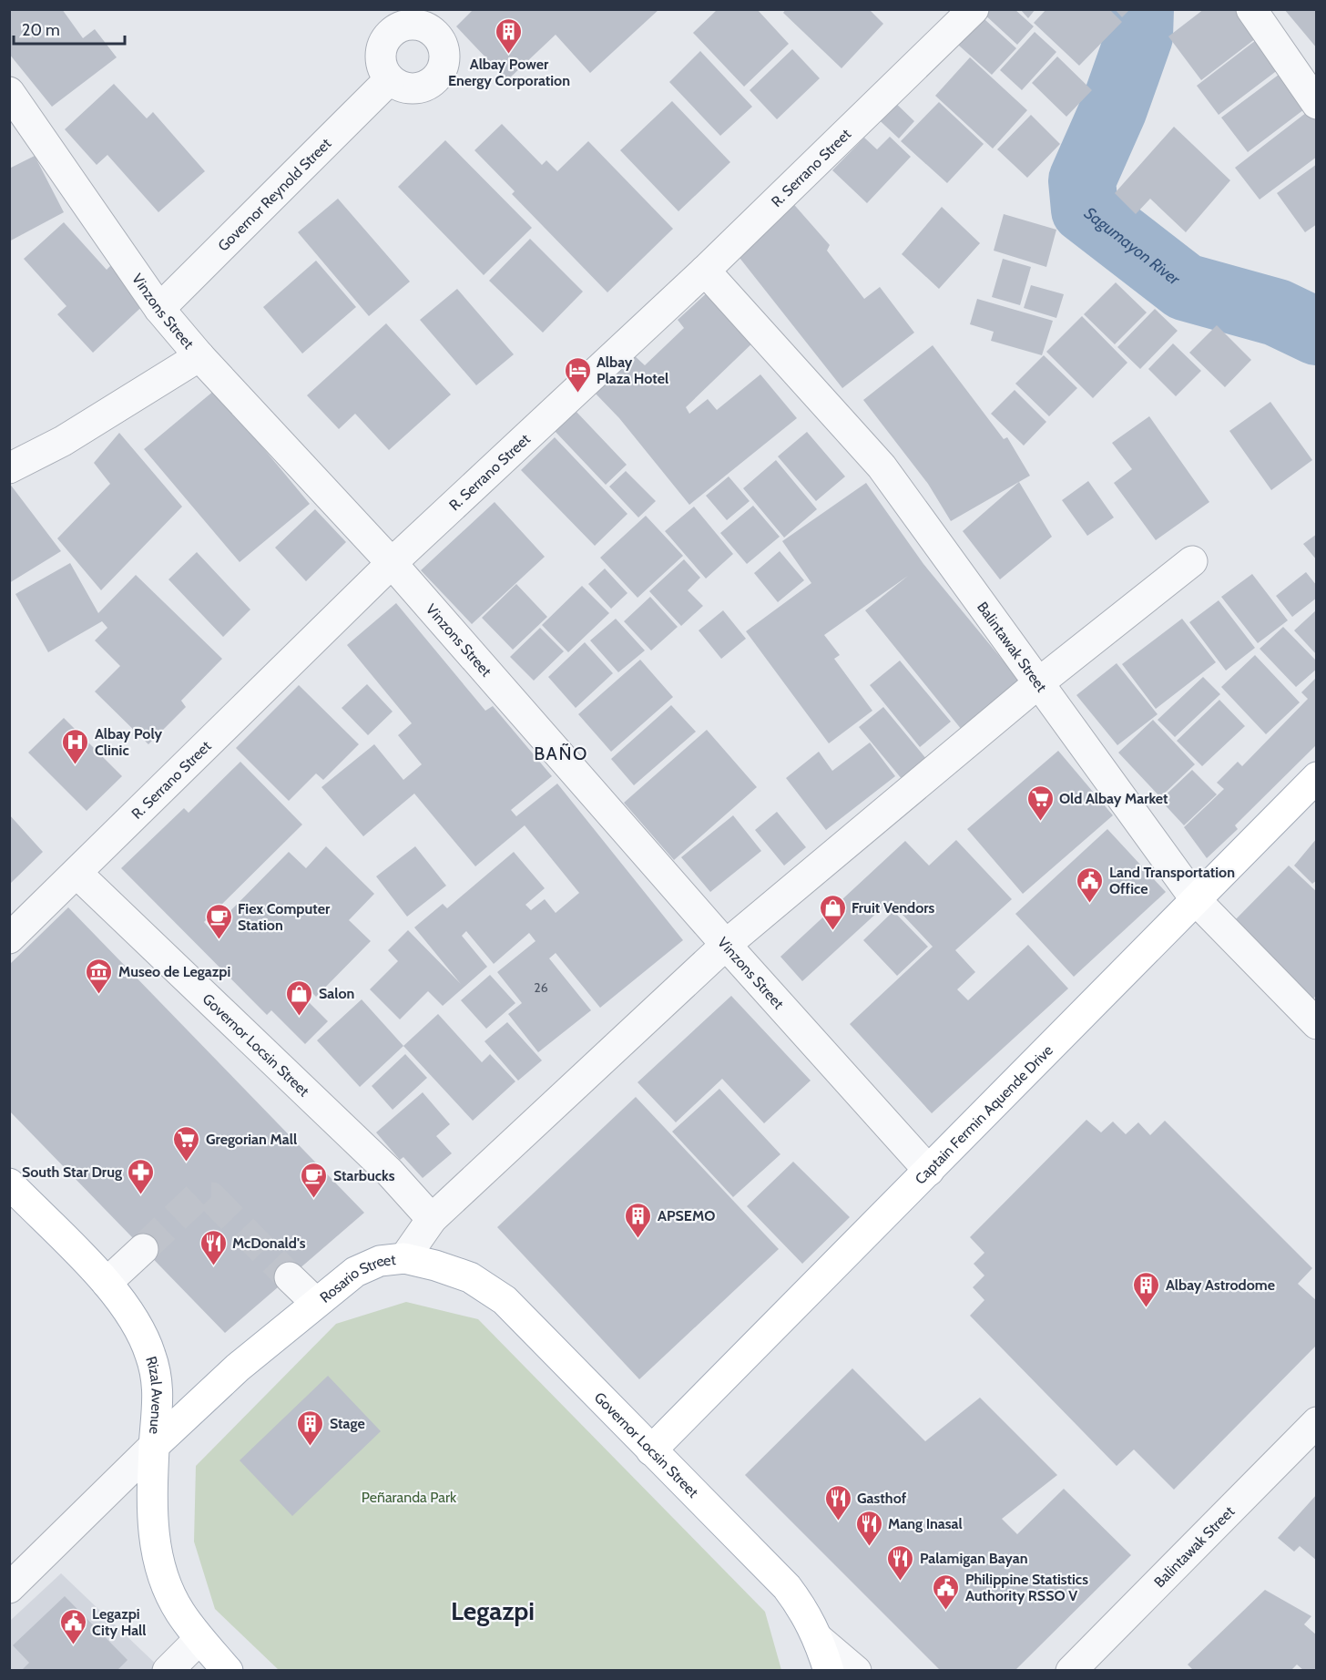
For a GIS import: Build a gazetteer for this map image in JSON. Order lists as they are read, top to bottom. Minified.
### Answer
{"streets":{"main road":["Governor Locsin Street","Captain Fermin Aquende Drive","Rosario Street","Rizal Avenue"],"street":["R. Serrano Street","Governor Reynold Street","Vinzons Street","Balintawak Street"]},"crossings":[["R. Serrano Street","Vinzons Street"],["R. Serrano Street","Balintawak Street"],["R. Serrano Street","Governor Locsin Street"],["Governor Reynold Street","Vinzons Street"],["Vinzons Street","Captain Fermin Aquende Drive"],["Vinzons Street","Rosario Street"],["Balintawak Street","Captain Fermin Aquende Drive"],["Balintawak Street","Rosario Street"],["Governor Locsin Street","Captain Fermin Aquende Drive"],["Governor Locsin Street","Rosario Street"],["Rosario Street","Rizal Avenue"]],"districts":["BAÑO","Legazpi"],"water":["Sagumayon River"],"parks":["Peñaranda Park"],"places":{"building":["Albay Power Energy Corporation","APSEMO","Albay Astrodome","Stage"],"hotel":["Albay Plaza Hotel"],"hospital":["Albay Poly Clinic"],"supermarket":["Old Albay Market","Gregorian Mall"],"public building":["Land Transportation Office","Philippine Statistics Authority RSSO V","Legazpi City Hall"],"shop":["Fruit Vendors","Salon"],"cafe":["Fiex Computer Station","Starbucks"],"museum":["Museo de Legazpi"],"pharmacy":["South Star Drug"],"restaurant":["McDonald's","Gasthof","Mang Inasal","Palamigan Bayan"]},"house_numbers":["26"],"scale_bar":"20 m"}
